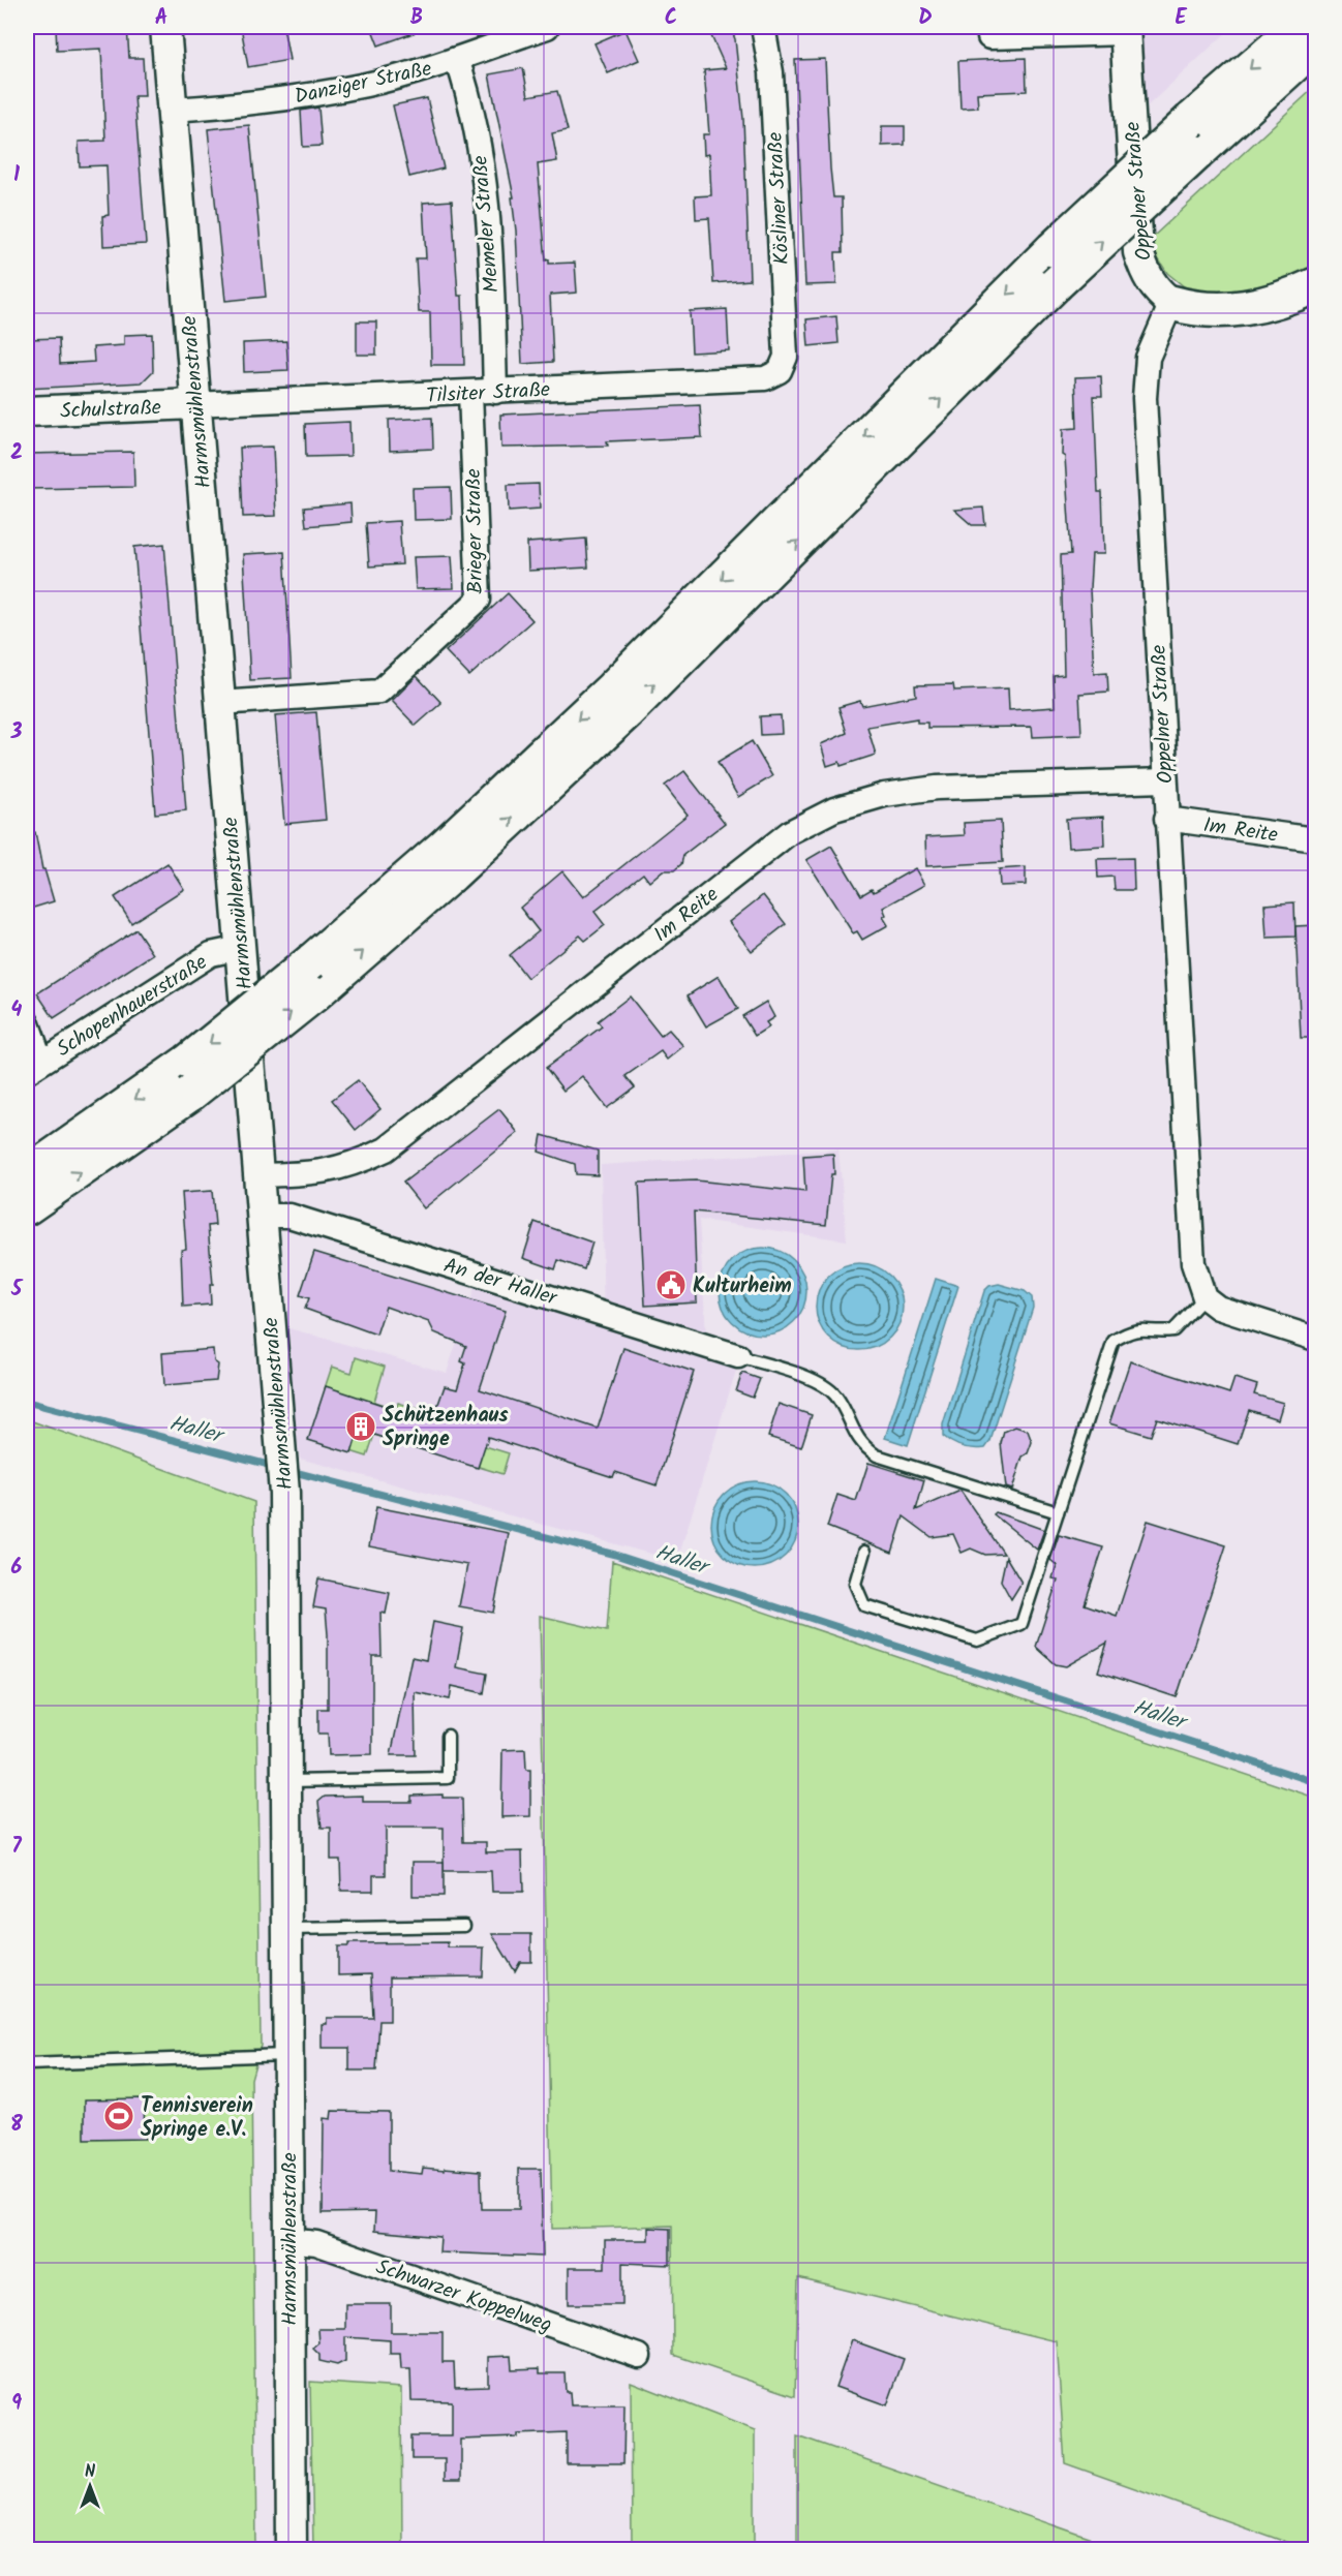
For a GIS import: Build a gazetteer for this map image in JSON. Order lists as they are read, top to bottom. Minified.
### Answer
{"streets":{"street":["Danziger Straße","Oppelner Straße","Kösliner Straße","Memeler Straße","Tilsiter Straße","Harmsmühlenstraße","Schulstraße","Brieger Straße","Im Reite","Schopenhauerstraße","An der Haller","Schwarzer Koppelweg"]},"crossings":[["Danziger Straße","Memeler Straße"],["Danziger Straße","Harmsmühlenstraße"],["Oppelner Straße","Im Reite"],["Kösliner Straße","Tilsiter Straße"],["Memeler Straße","Tilsiter Straße"],["Tilsiter Straße","Harmsmühlenstraße"],["Tilsiter Straße","Schulstraße"],["Tilsiter Straße","Brieger Straße"],["Harmsmühlenstraße","Schulstraße"],["Harmsmühlenstraße","Brieger Straße"],["Harmsmühlenstraße","Im Reite"],["Harmsmühlenstraße","Schopenhauerstraße"],["Harmsmühlenstraße","An der Haller"],["Harmsmühlenstraße","Schwarzer Koppelweg"]],"water":["Haller"],"places":{"public building":["Kulturheim"],"building":["Schützenhaus Springe"],"sports":["Tennisverein Springe e.V."]},"north":"top","grid":{"columns":["A","B","C","D","E"],"rows":["1","2","3","4","5","6","7","8","9"]}}
